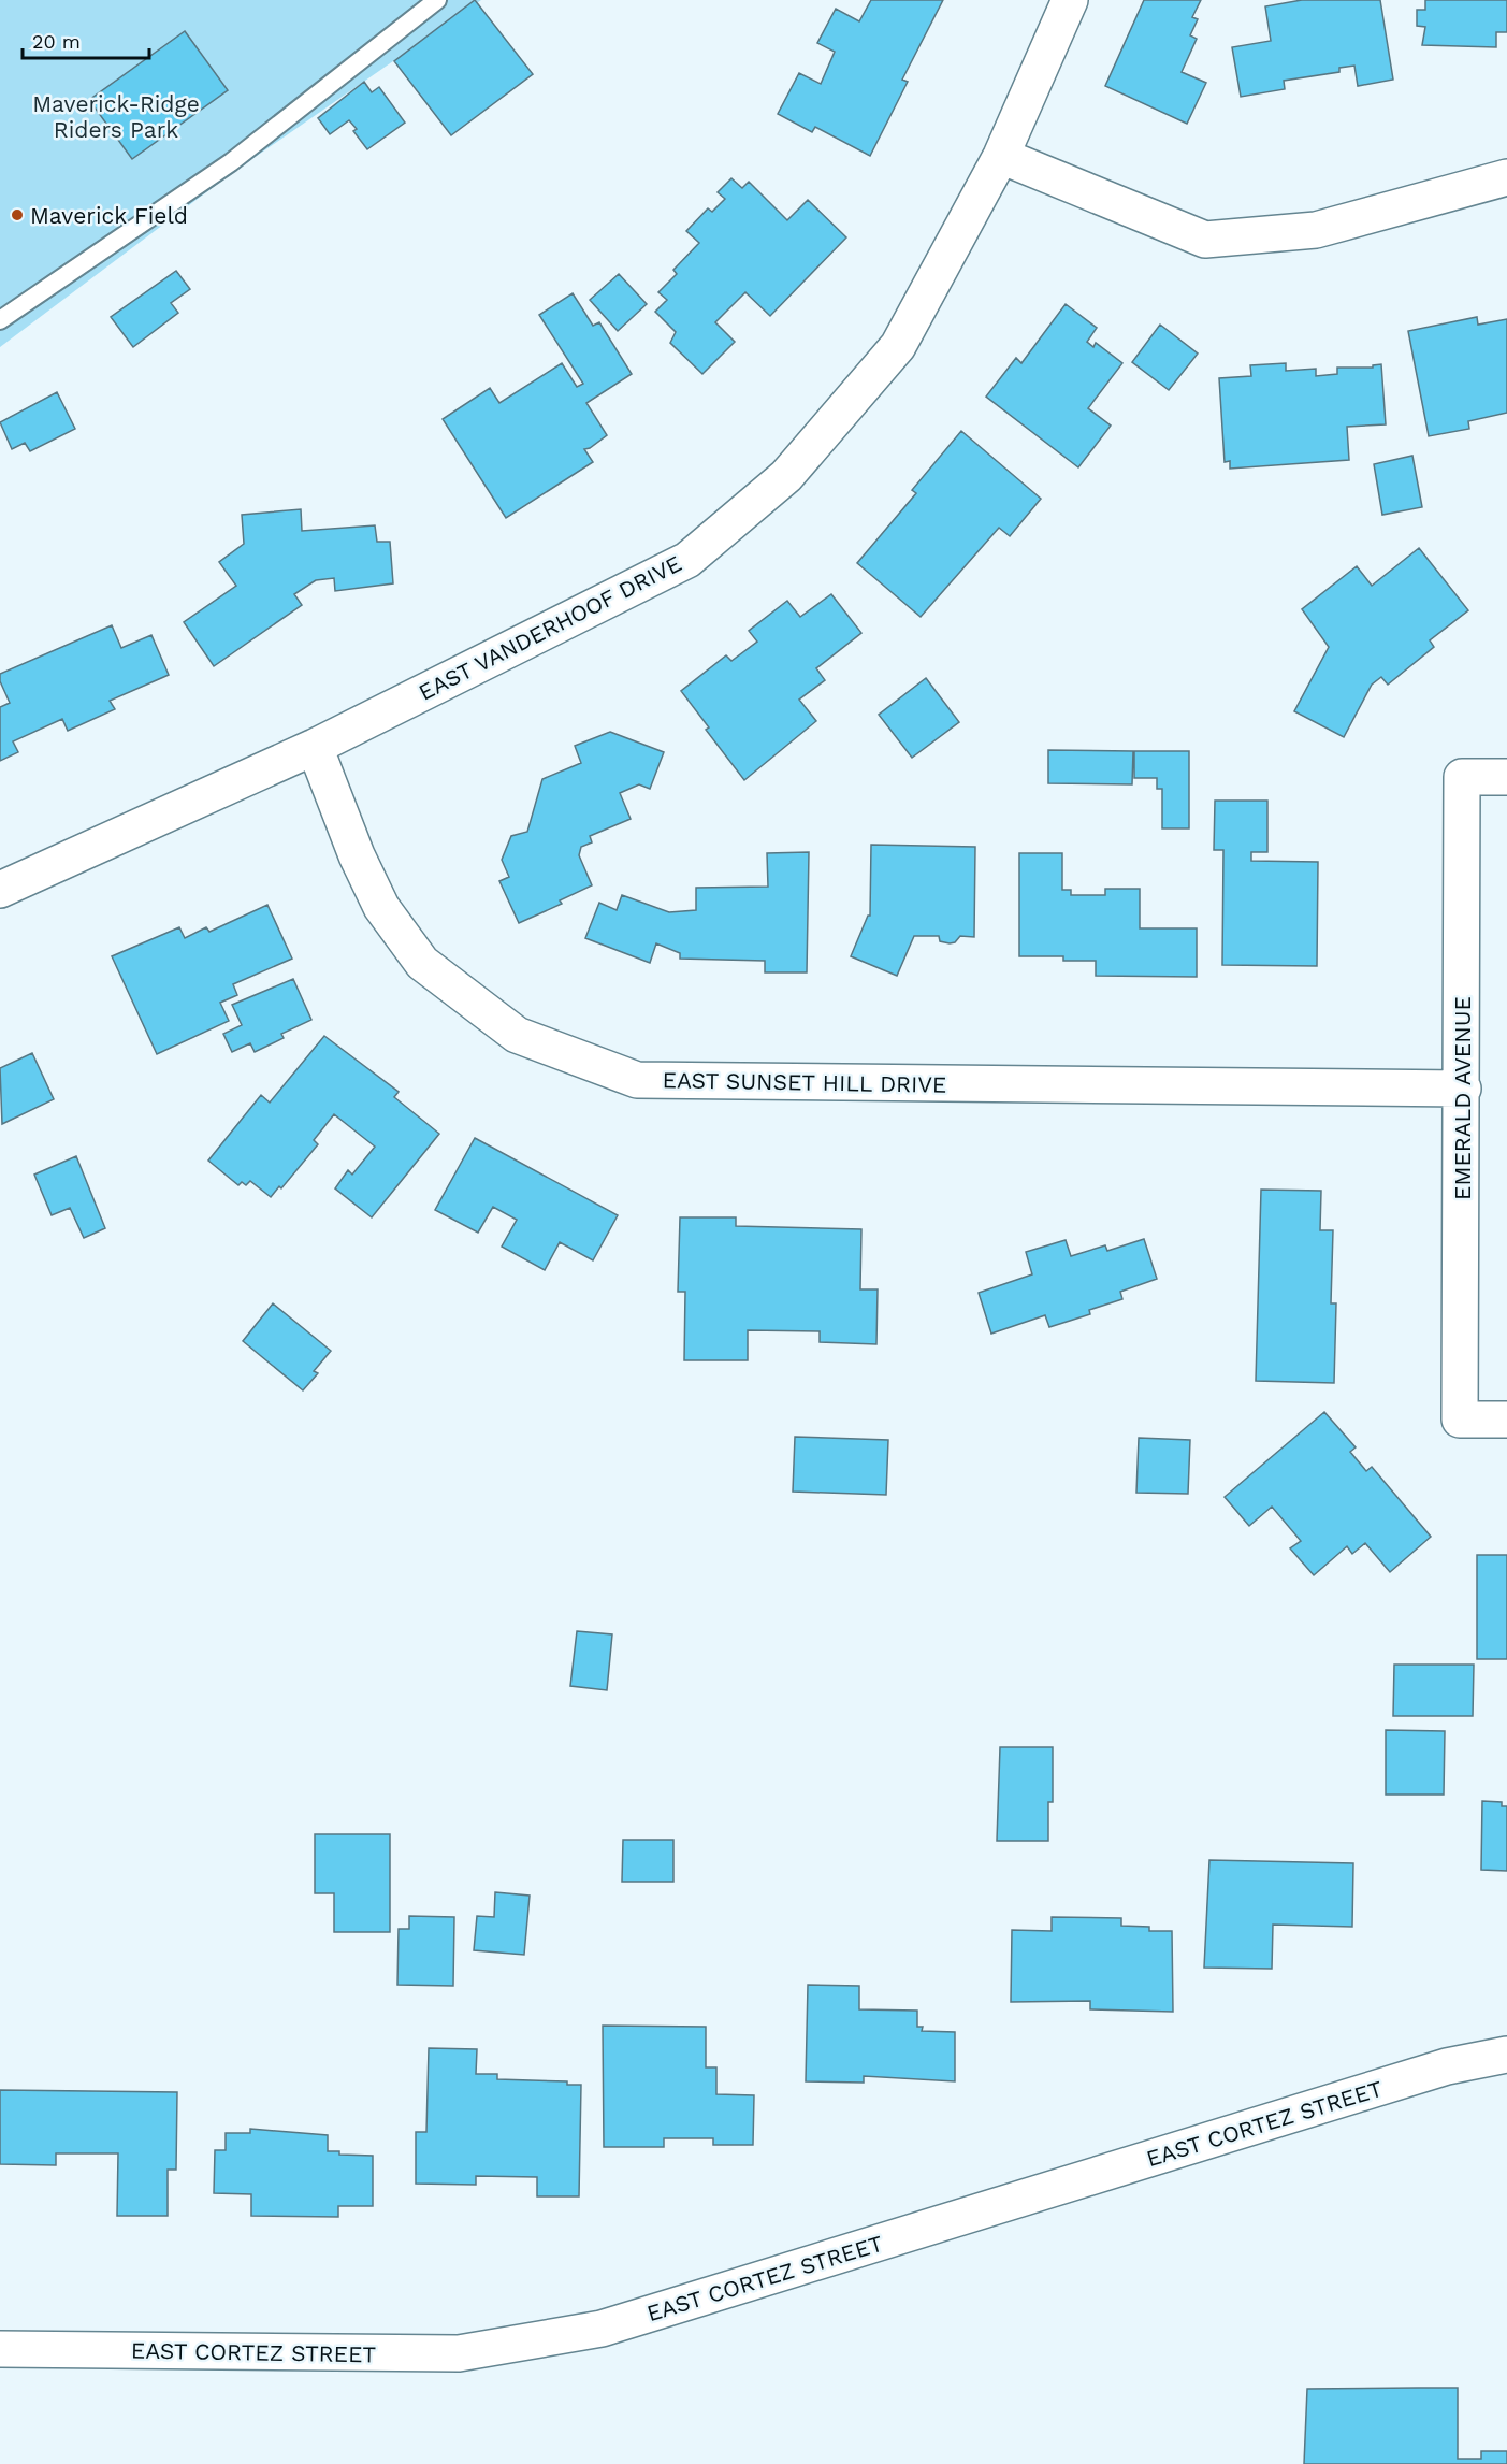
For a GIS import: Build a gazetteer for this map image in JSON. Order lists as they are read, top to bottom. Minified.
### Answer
{"streets":{"street":["EAST VANDERHOOF DRIVE","EAST SUNSET HILL DRIVE","EMERALD AVENUE","EAST CORTEZ STREET"]},"crossings":[["EAST VANDERHOOF DRIVE","EAST SUNSET HILL DRIVE"],["EAST SUNSET HILL DRIVE","EMERALD AVENUE"]],"parks":["Maverick-Ridge Riders Park"],"places":["Maverick Field"],"scale_bar":"20 m"}
